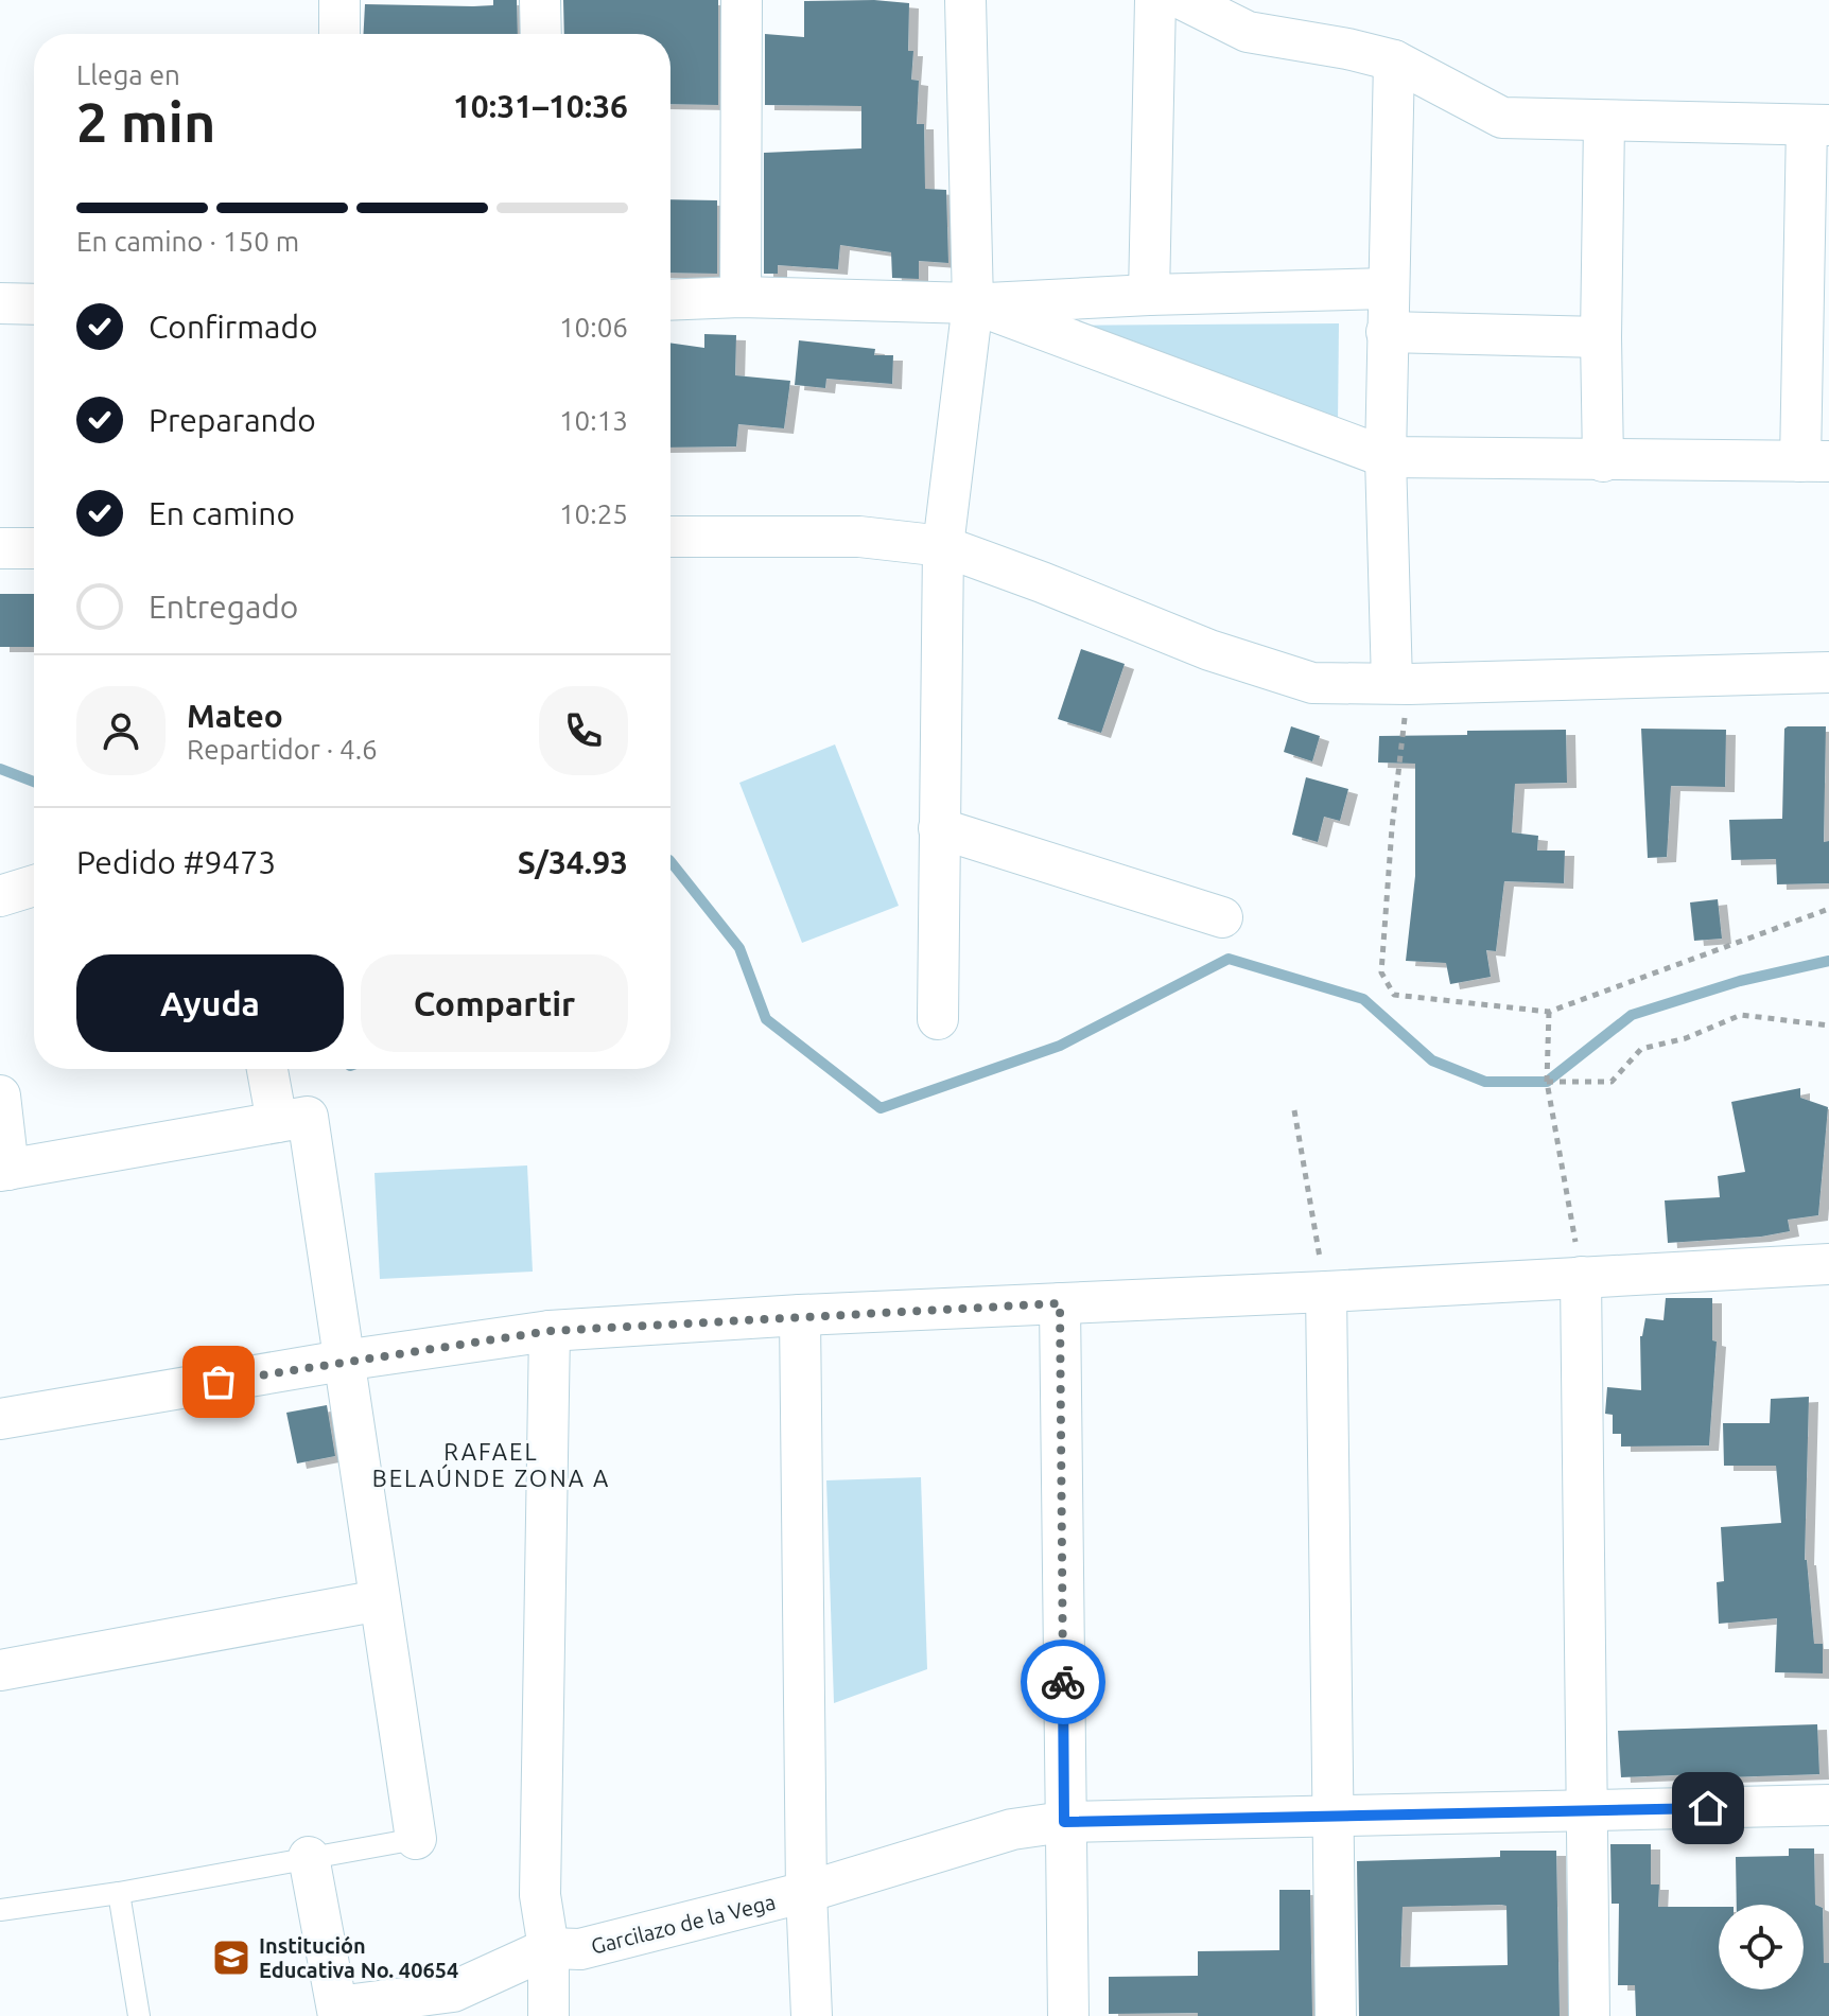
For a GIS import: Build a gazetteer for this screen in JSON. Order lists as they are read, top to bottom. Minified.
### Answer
{"streets":{"street":["Garcilazo de la Vega"]},"districts":["RAFAEL BELAÚNDE ZONA A"],"places":{"school or university":["Institución Educativa No. 40654"]},"page":{"heading":["2 min","Llega en","10:31–10:36"],"panel":["Mateo","Repartidor · 4.6","Pedido #9473","S/34.93"],"bar":"En camino · 150 m","list":[["Confirmado","10:06"],["Preparando","10:13"],["En camino","10:25"],"Entregado"],"buttons":["Ayuda","Compartir"]}}
